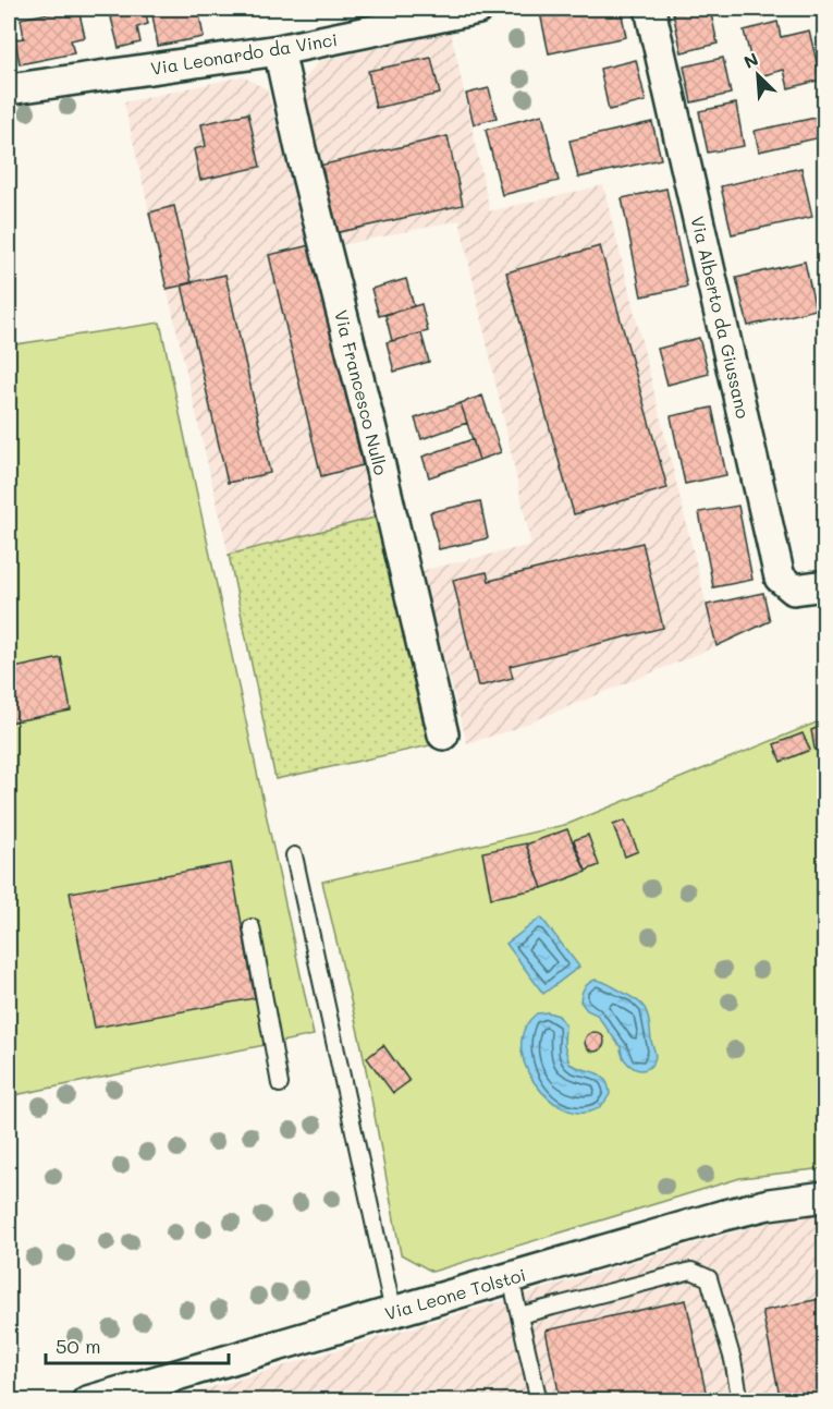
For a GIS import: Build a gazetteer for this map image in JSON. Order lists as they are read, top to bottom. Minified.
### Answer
{"streets":{"street":["Via Leonardo da Vinci","Via Alberto da Giussano","Via Francesco Nullo","Via Leone Tolstoi"]},"crossings":[["Via Leonardo da Vinci","Via Francesco Nullo"]],"scale_bar":"50 m","north":"top left"}
